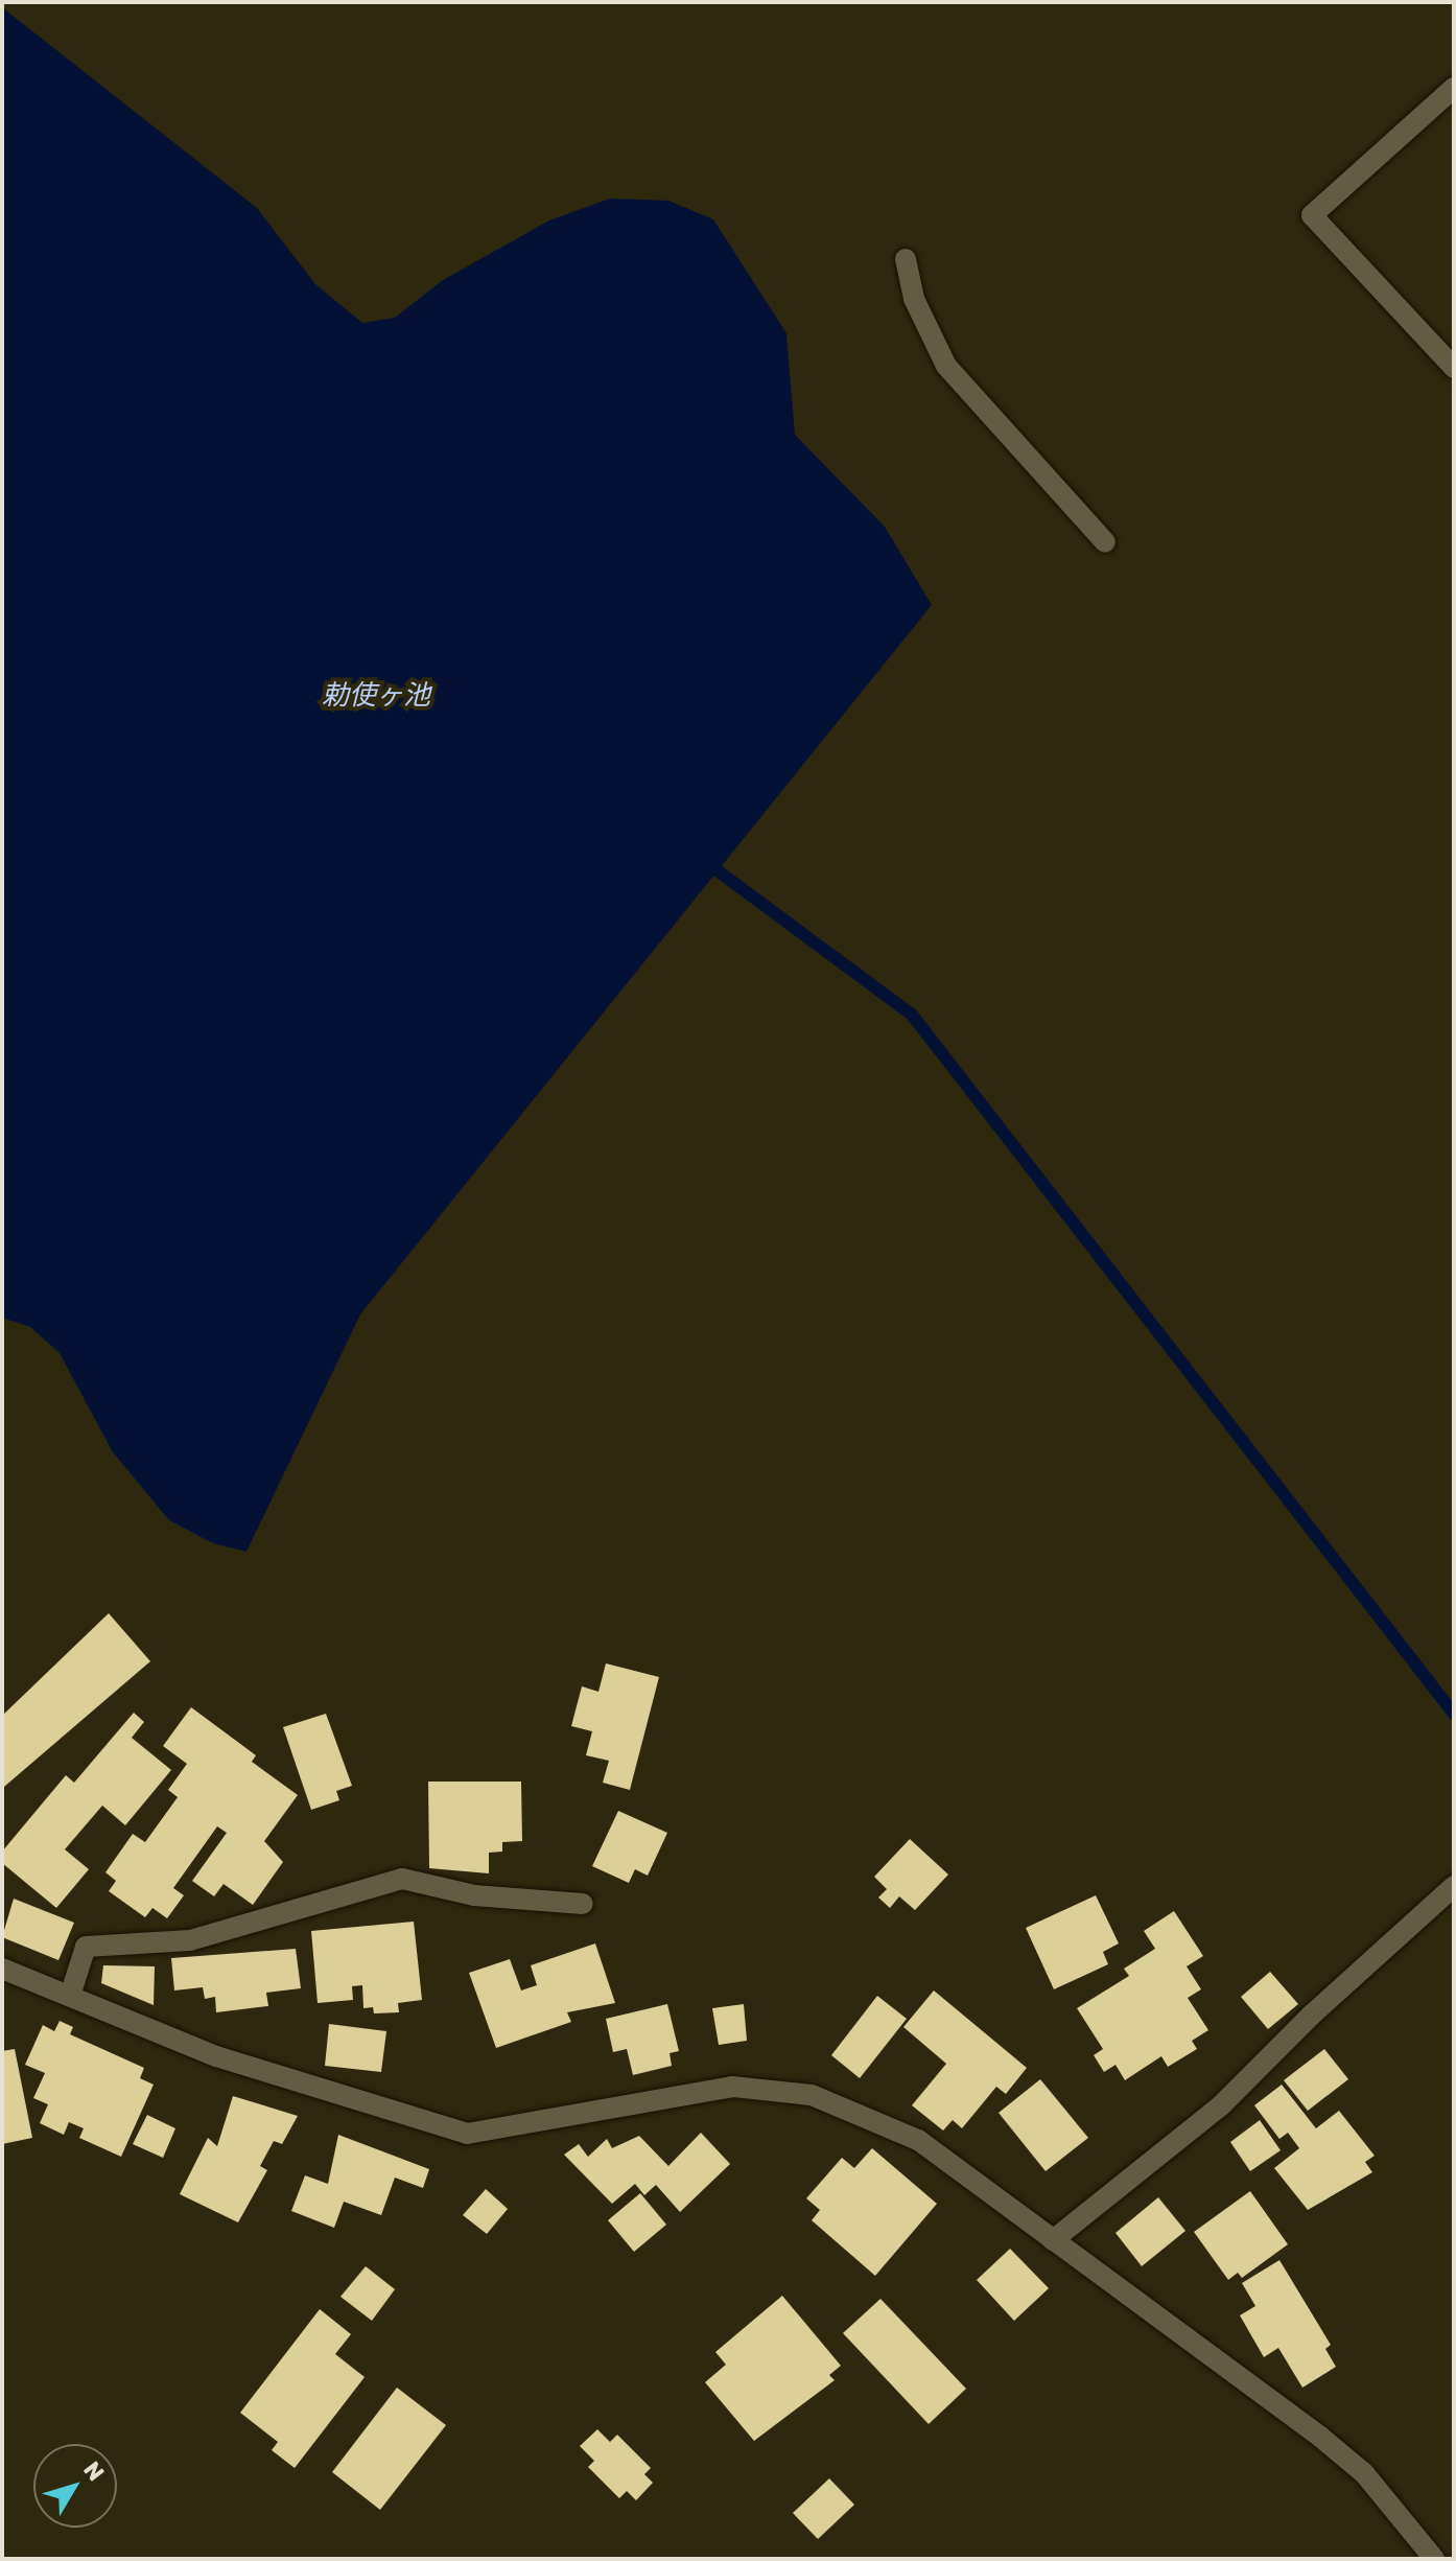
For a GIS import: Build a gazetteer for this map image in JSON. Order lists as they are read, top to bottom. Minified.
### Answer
{"water":["勅使ヶ池"],"north":"top right"}
